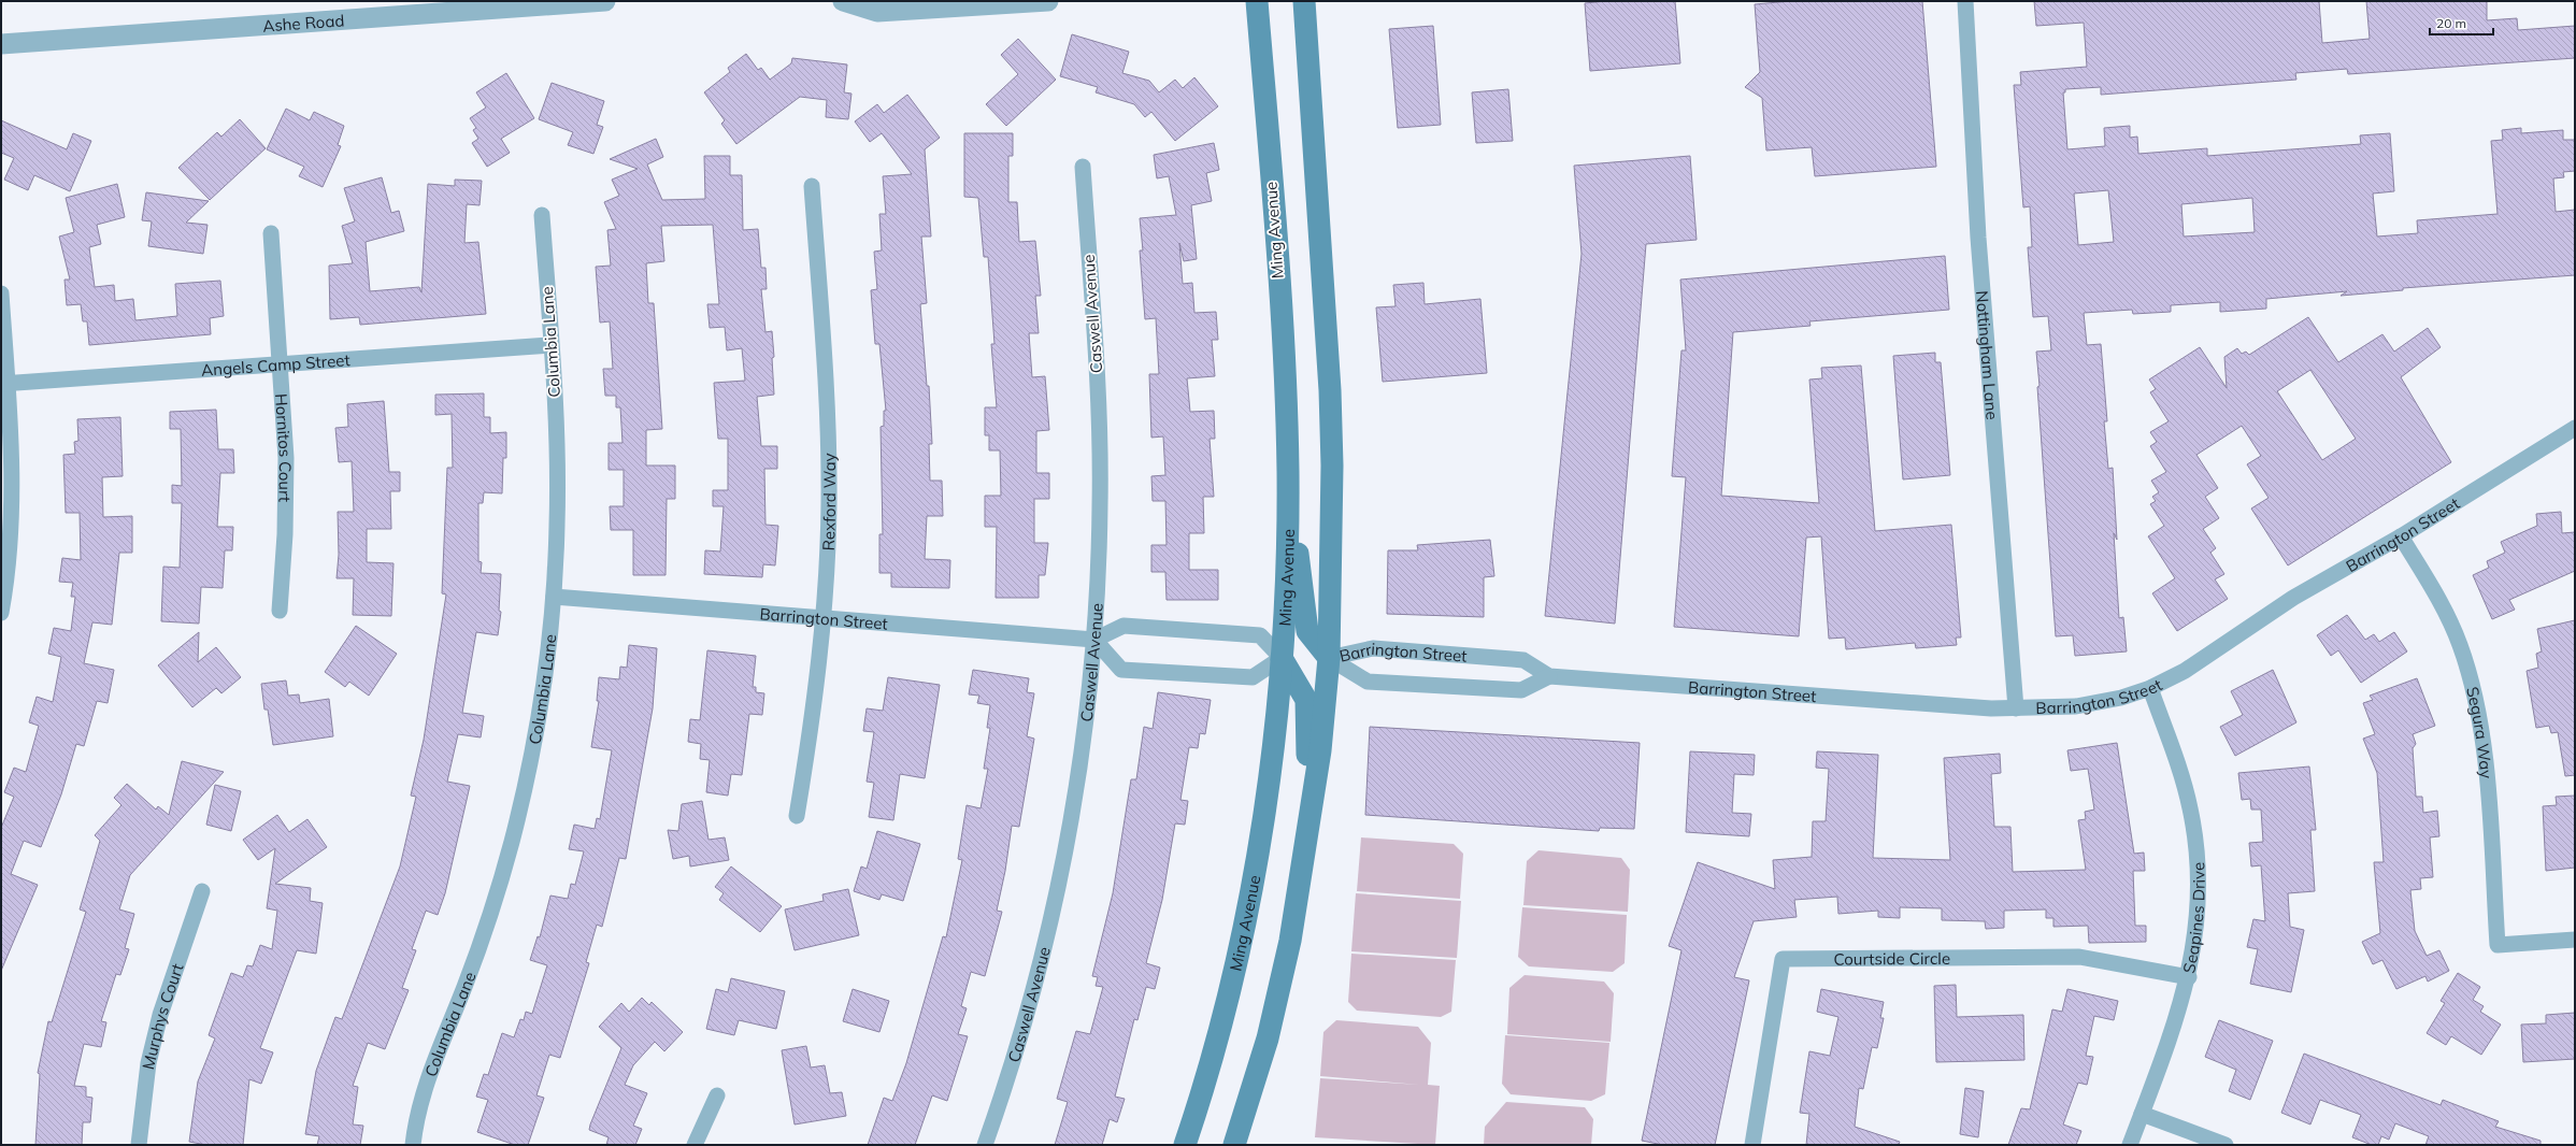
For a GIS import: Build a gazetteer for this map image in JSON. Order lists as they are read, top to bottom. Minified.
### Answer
{"streets":{"main road":["Ming Avenue"],"street":["Ashe Road","Caswell Avenue","Columbia Lane","Nottingham Lane","Angels Camp Street","Hornitos Court","Rexford Way","Barrington Street","Segura Way","Seapines Drive","Courtside Circle","Murphys Court"]},"crossings":[["Ming Avenue","Barrington Street"],["Caswell Avenue","Barrington Street"],["Columbia Lane","Angels Camp Street"],["Columbia Lane","Barrington Street"],["Nottingham Lane","Barrington Street"],["Angels Camp Street","Hornitos Court"],["Rexford Way","Barrington Street"],["Barrington Street","Segura Way"],["Barrington Street","Seapines Drive"],["Seapines Drive","Courtside Circle"]],"scale_bar":"20 m"}
